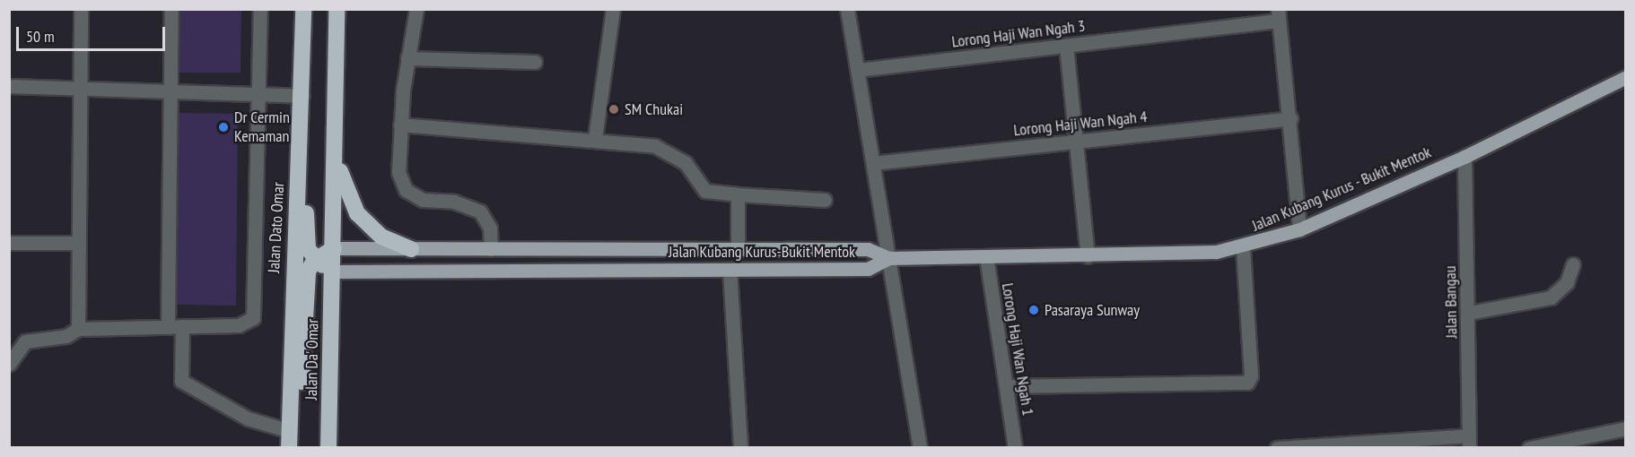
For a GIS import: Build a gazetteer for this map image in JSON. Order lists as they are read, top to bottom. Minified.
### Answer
{"streets":{"highway":["Jalan Dato Omar","Jalan Da' Omar"],"main road":["Jalan Kubang Kurus - Bukit Mentok","Jalan Kubang Kurus-Bukit Mentok"],"street":["Lorong Haji Wan Ngah 3","Lorong Haji Wan Ngah 4","Jalan Bangau","Lorong Haji Wan Ngah 1"]},"crossings":[["Jalan Kubang Kurus - Bukit Mentok","Jalan Kubang Kurus-Bukit Mentok"],["Jalan Kubang Kurus - Bukit Mentok","Jalan Bangau"],["Jalan Kubang Kurus - Bukit Mentok","Lorong Haji Wan Ngah 1"],["Jalan Kubang Kurus-Bukit Mentok","Jalan Da' Omar"]],"places":["SM Chukai","Dr Cermin Kemaman","Pasaraya Sunway"],"scale_bar":"50 m"}
